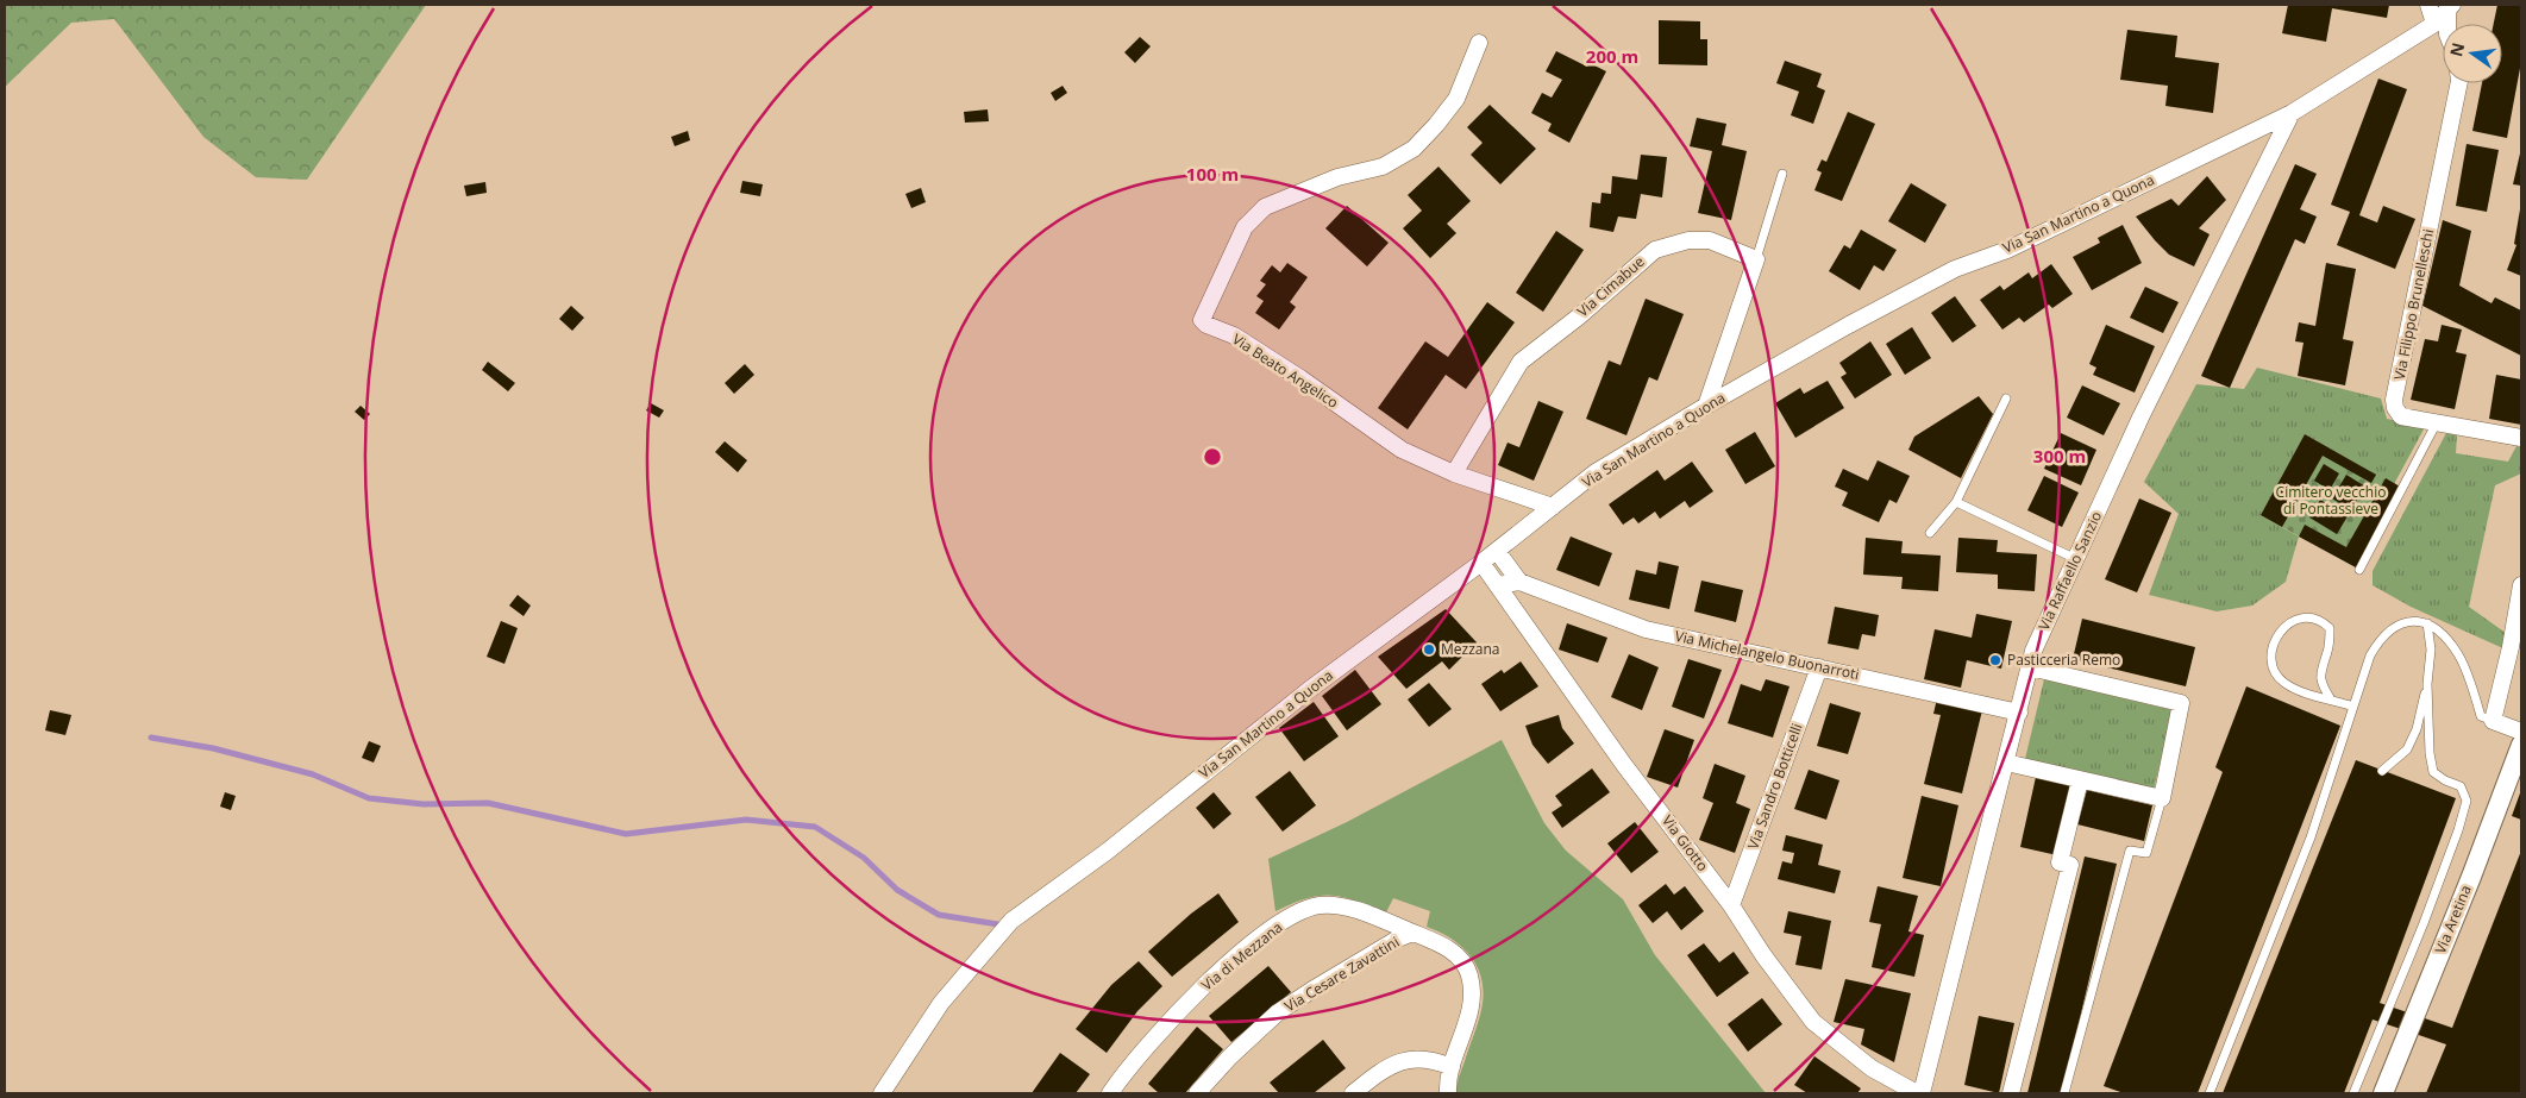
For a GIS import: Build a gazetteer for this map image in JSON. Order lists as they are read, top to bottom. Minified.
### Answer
{"streets":{"street":["Via San Martino a Quona","Via Cimabue","Via Filippo Brunelleschi","Via Beato Angelico","Via Raffaello Sanzio","Via Michelangelo Buonarroti","Via Sandro Botticelli","Via Giotto","Via Aretina","Via di Mezzana","Via Cesare Zavattini"]},"crossings":[["Via San Martino a Quona","Via Beato Angelico"],["Via San Martino a Quona","Via Raffaello Sanzio"],["Via San Martino a Quona","Via Giotto"],["Via Cimabue","Via Beato Angelico"],["Via Raffaello Sanzio","Via Michelangelo Buonarroti"],["Via Michelangelo Buonarroti","Via Sandro Botticelli"],["Via Michelangelo Buonarroti","Via Giotto"],["Via Sandro Botticelli","Via Giotto"],["Via di Mezzana","Via Cesare Zavattini"]],"parks":["Cimitero vecchio di Pontassieve"],"places":["Mezzana","Pasticceria Remo"],"north":"left","rings":["200 m","100 m","300 m"]}
